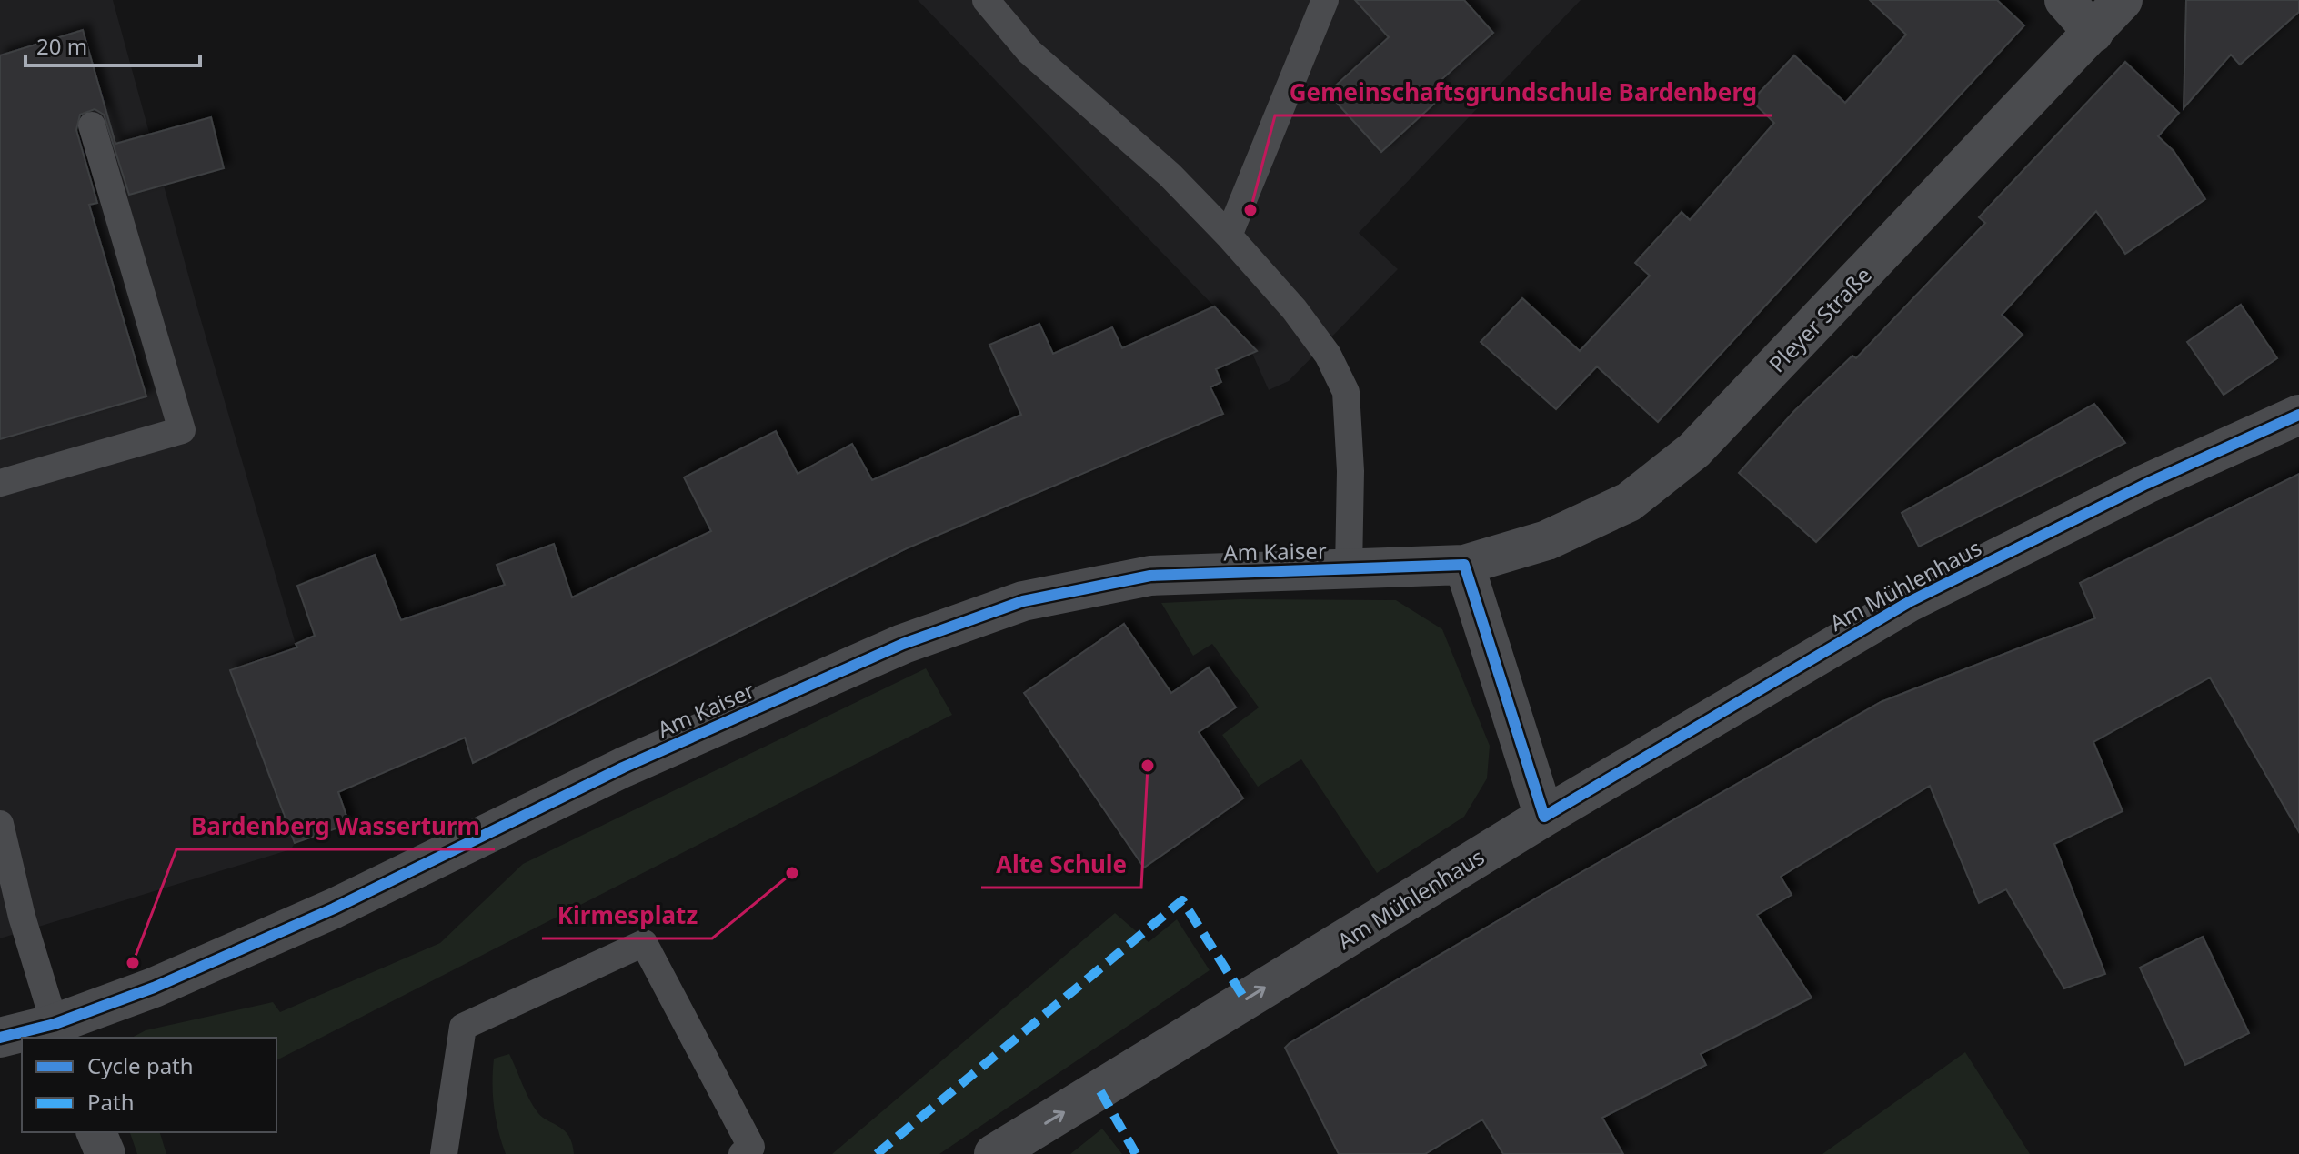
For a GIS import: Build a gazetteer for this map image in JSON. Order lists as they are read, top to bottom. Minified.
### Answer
{"streets":{"street":["Pleyer Straße","Am Kaiser","Am Mühlenhaus"]},"crossings":[["Pleyer Straße","Am Kaiser"]],"one_way":["Am Mühlenhaus"],"places":["Gemeinschaftsgrundschule Bardenberg","Alte Schule","Kirmesplatz","Bardenberg Wasserturm"],"legend":["Cycle path","Path"],"scale_bar":"20 m"}
